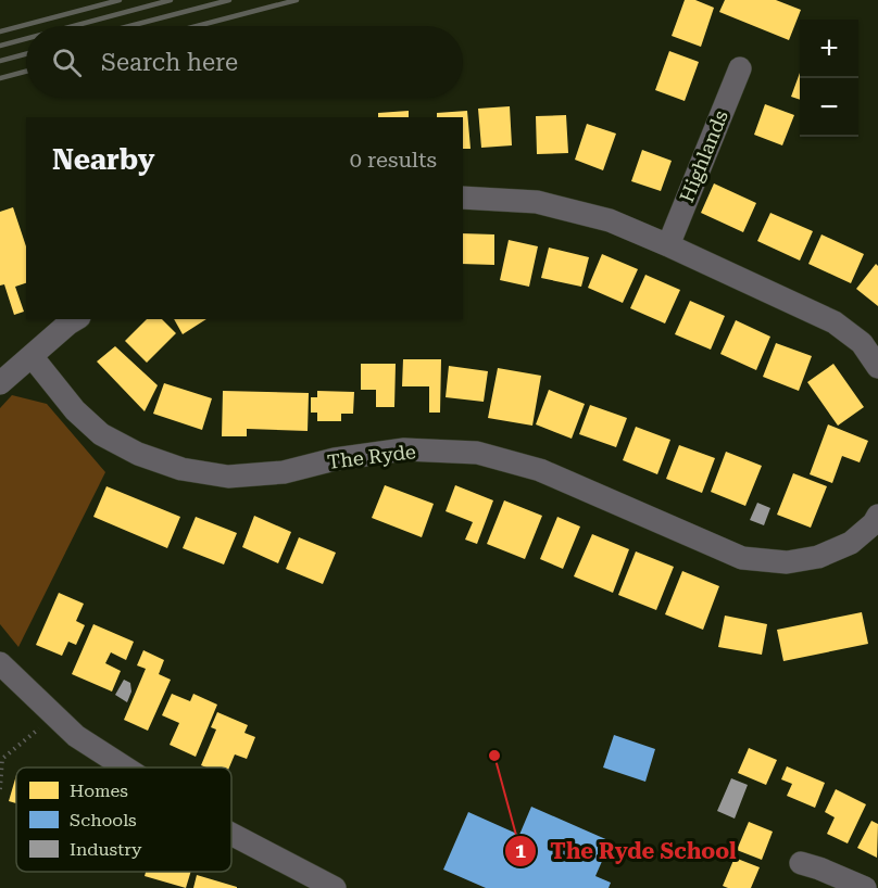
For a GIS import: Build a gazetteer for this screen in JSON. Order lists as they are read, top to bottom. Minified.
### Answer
{"streets":{"street":["Highlands","The Ryde"]},"places":["The Ryde School"],"legend":["Homes","Schools","Industry"],"page":{"map_buttons":["+","−"],"search":"Search here","heading":["Nearby","0 results"]}}
